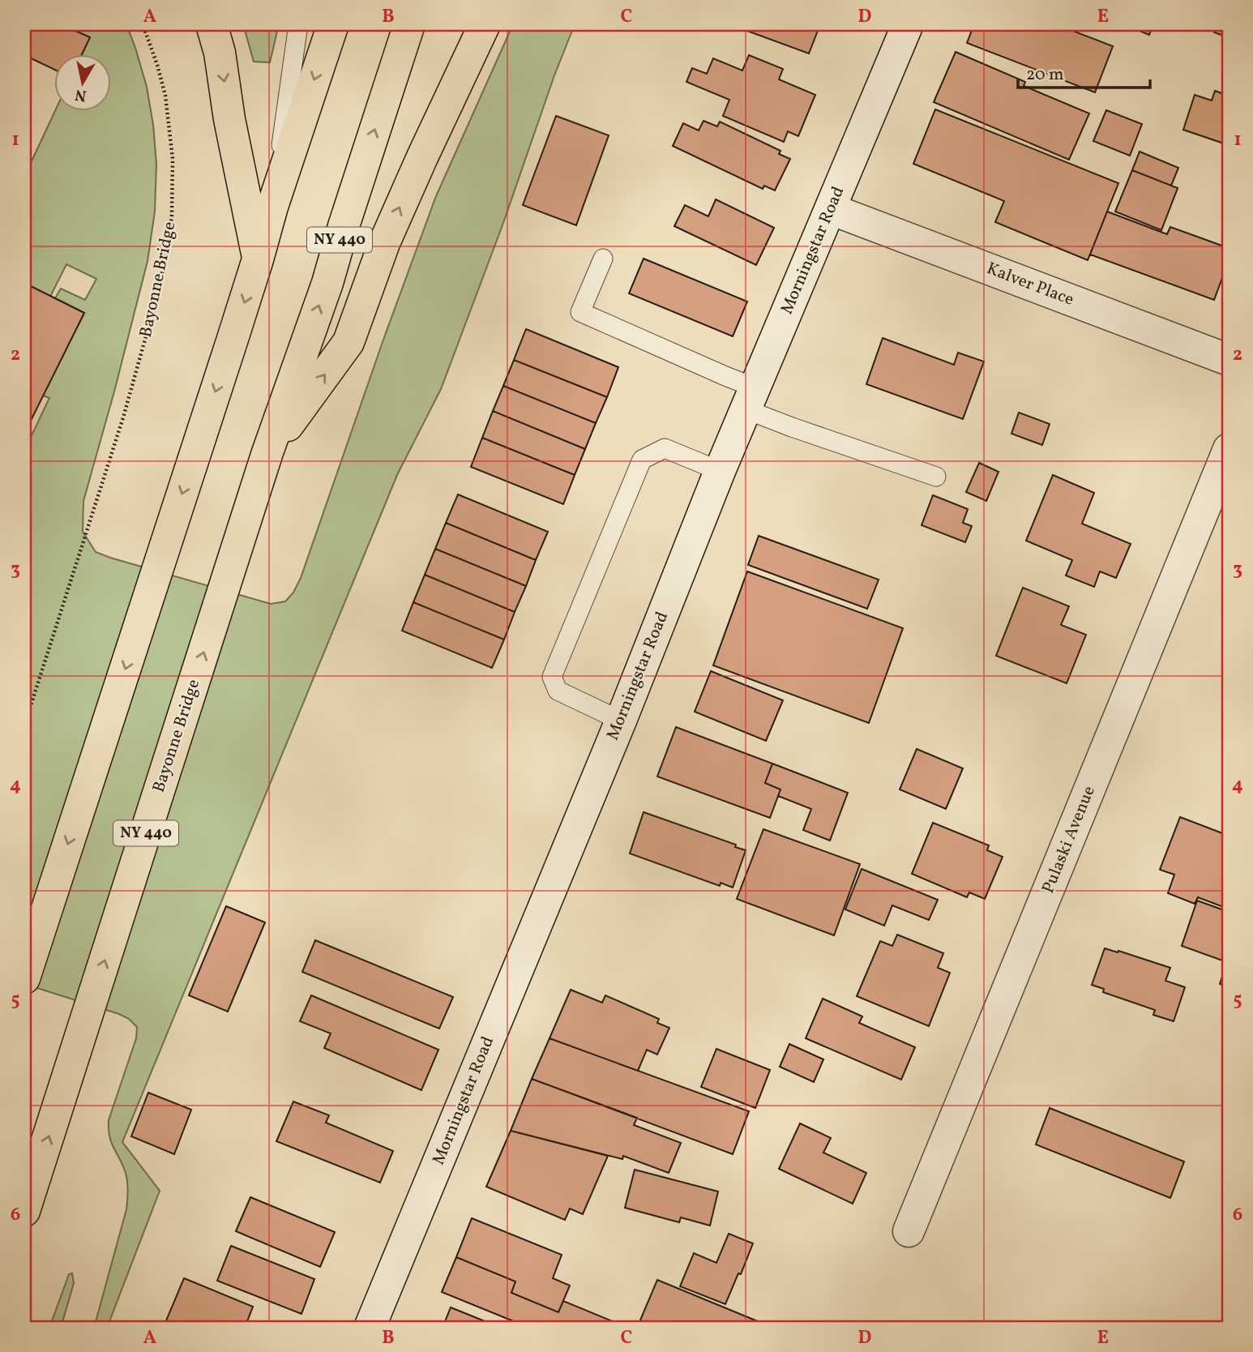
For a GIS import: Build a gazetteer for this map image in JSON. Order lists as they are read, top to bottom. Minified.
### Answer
{"streets":{"highway":["NY 440","Bayonne Bridge"],"street":["Morningstar Road","Kalver Place","Pulaski Avenue"]},"crossings":[["NY 440","Bayonne Bridge"],["Morningstar Road","Kalver Place"]],"scale_bar":"20 m","north":"bottom","grid":{"columns":["A","B","C","D","E"],"rows":["1","2","3","4","5","6"]}}
